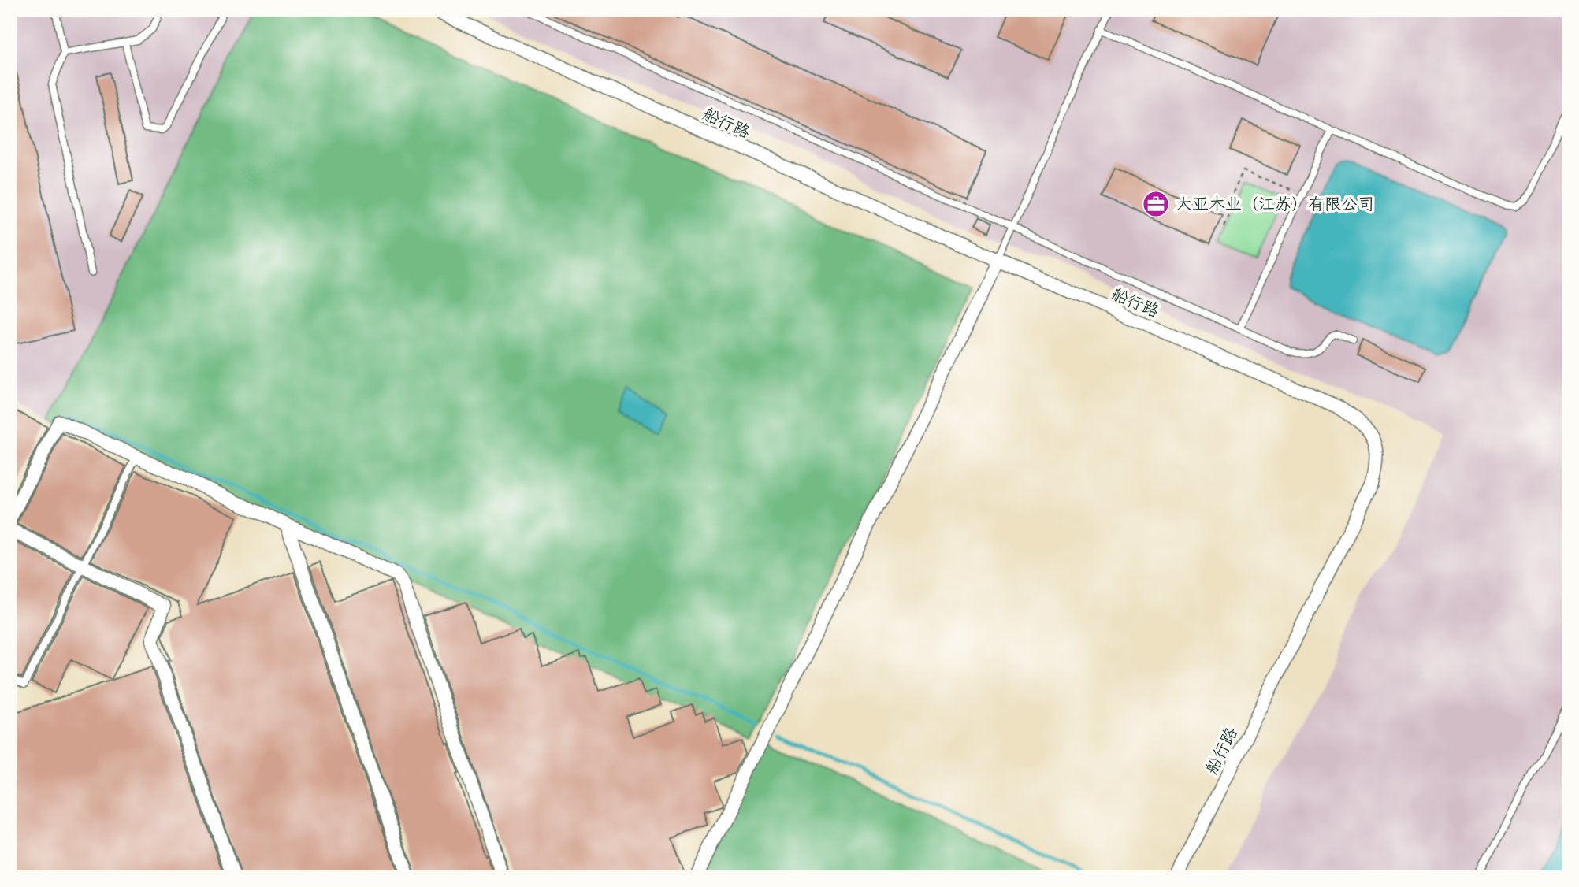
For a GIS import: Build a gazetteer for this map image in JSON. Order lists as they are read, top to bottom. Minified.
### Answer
{"streets":{"street":["船行路"]},"places":{"office":["大亚木业（江苏）有限公司"]}}
